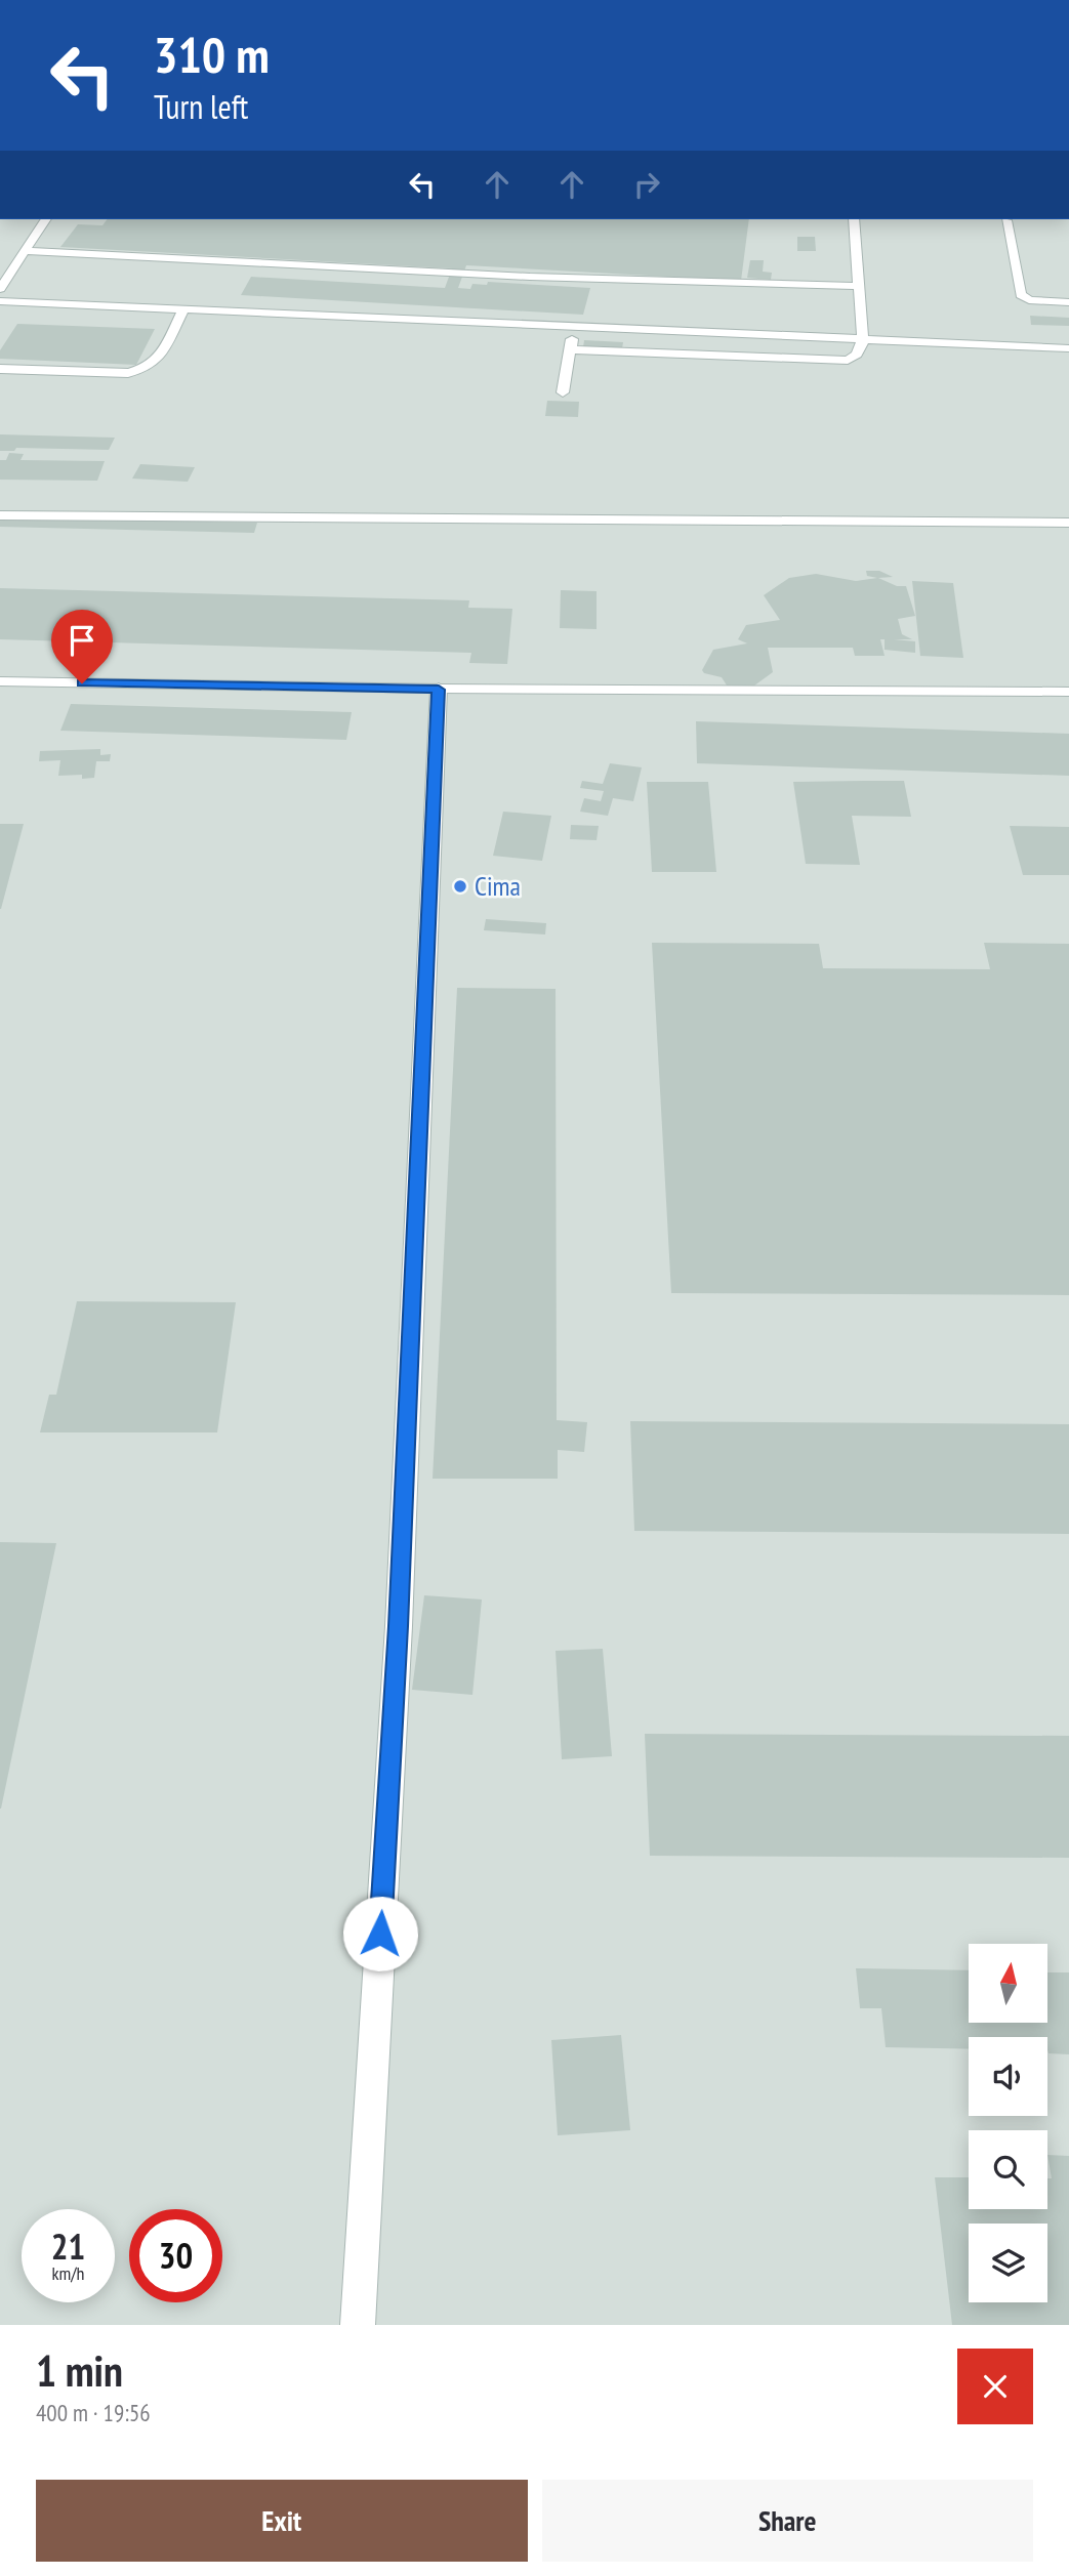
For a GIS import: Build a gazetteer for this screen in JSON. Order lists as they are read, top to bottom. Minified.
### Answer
{"places":["Cima"],"north":"top","page":{"turn":["310 m","Turn left"],"speed":"21 km/h","limit":"30","heading":["1 min","400 m · 19:56"],"buttons":["Exit","Share"]}}
